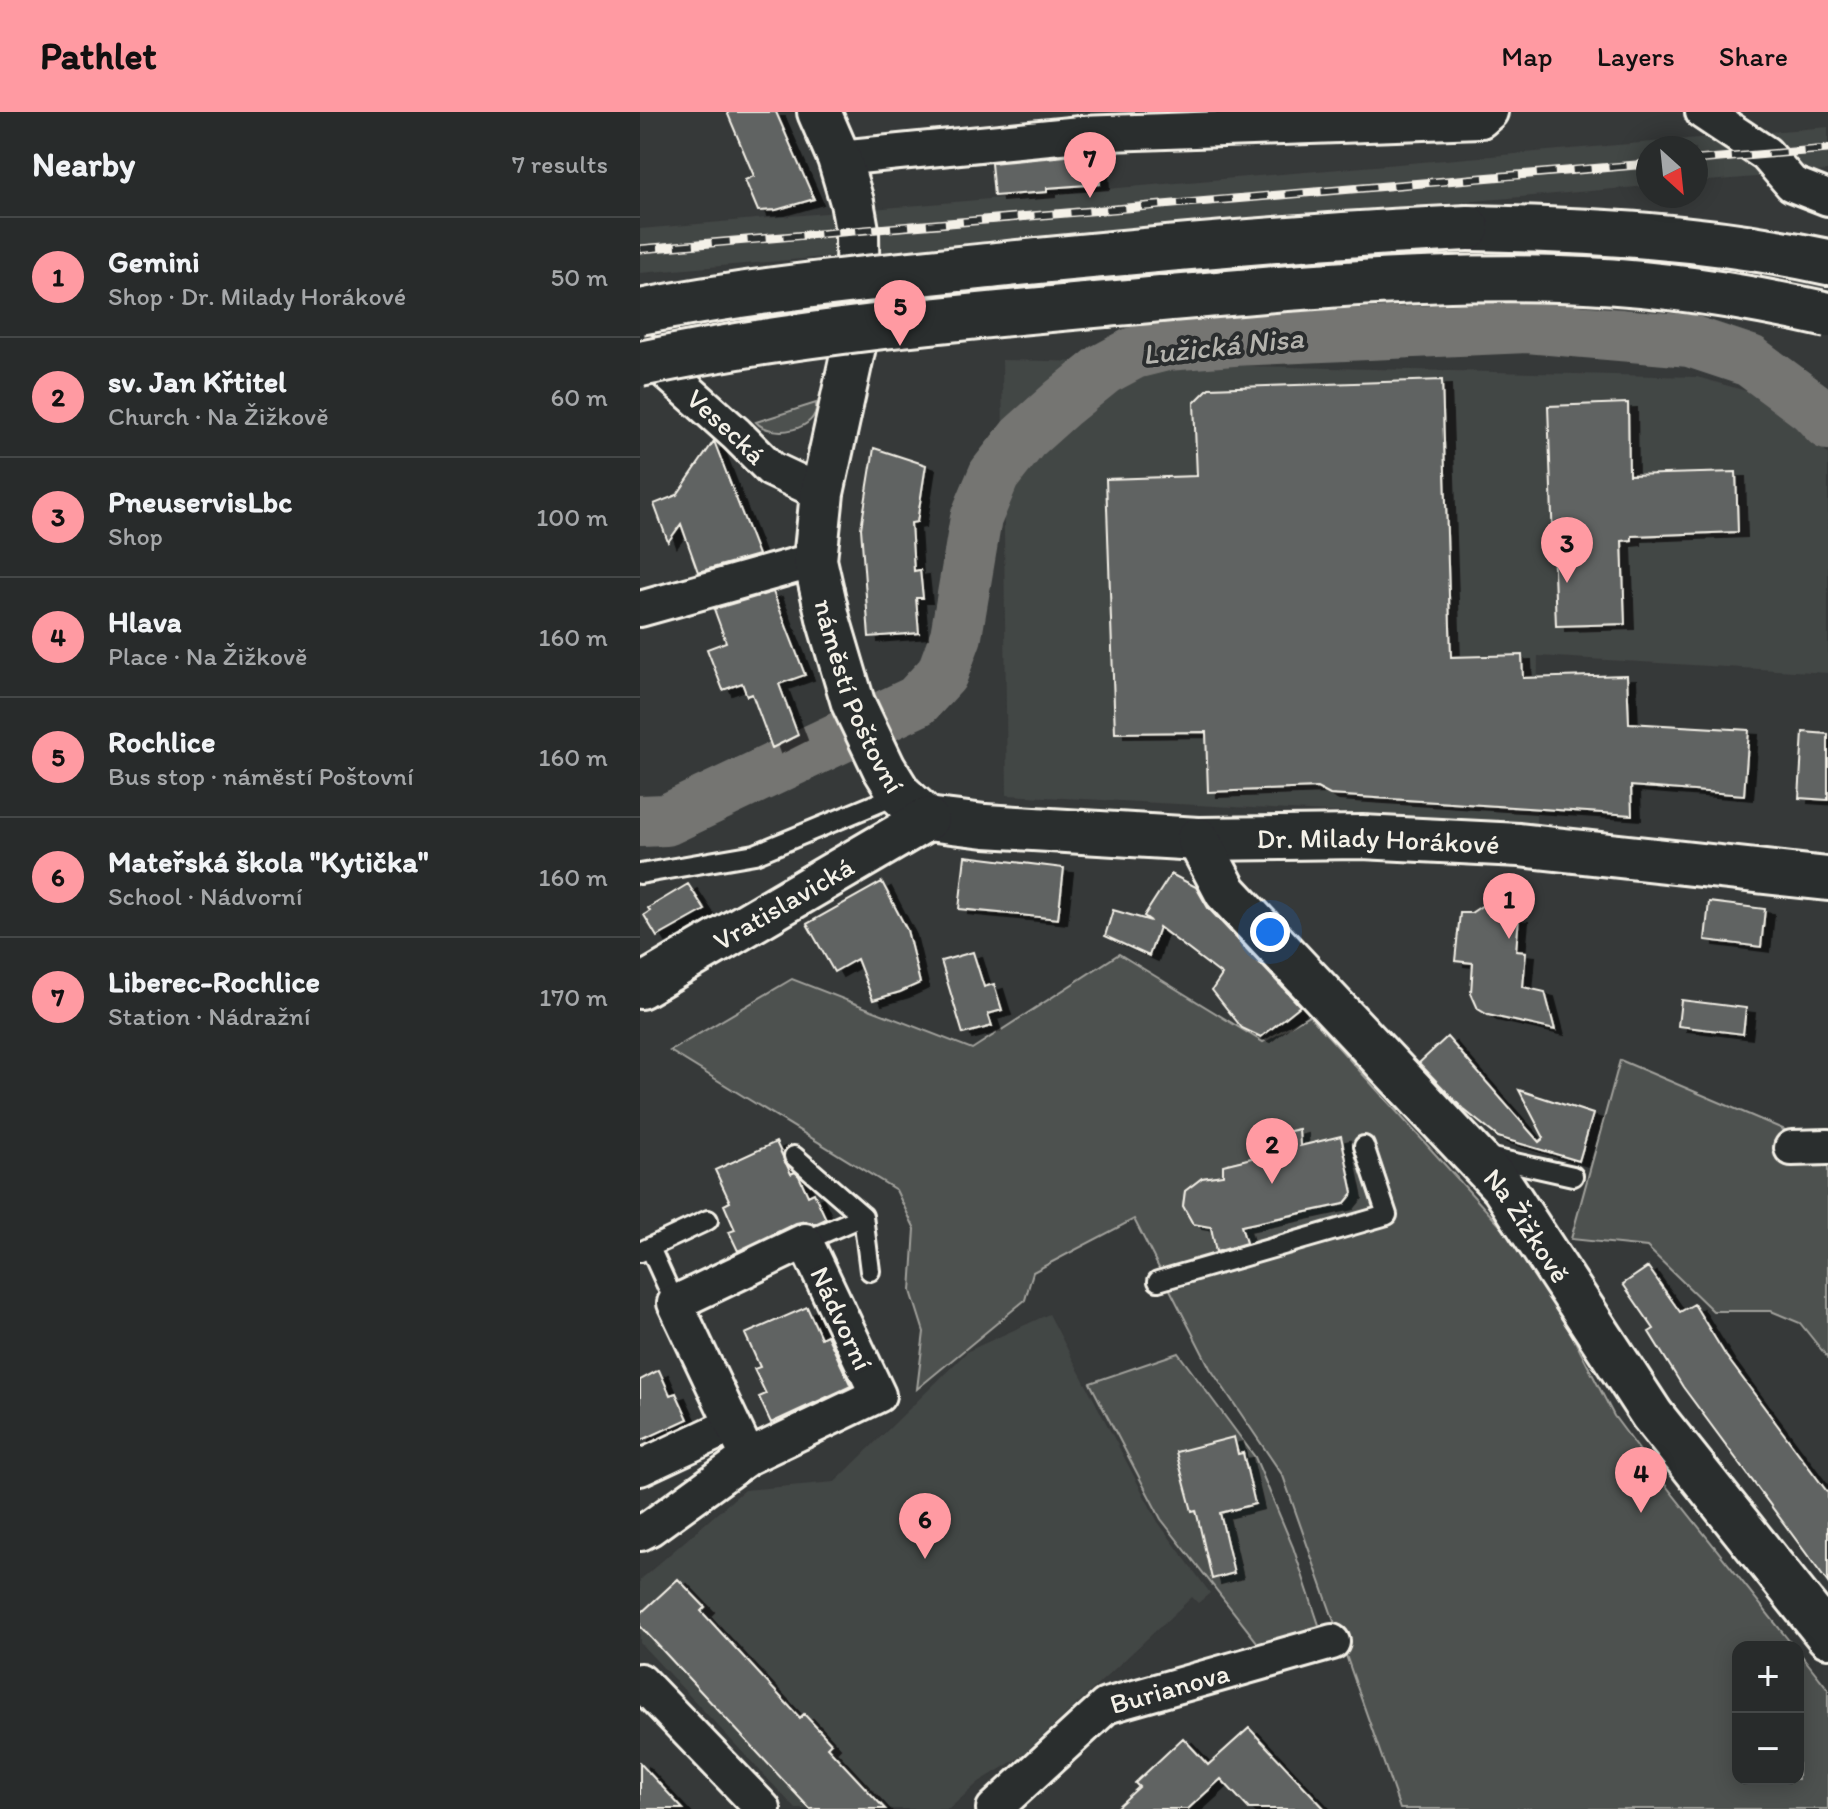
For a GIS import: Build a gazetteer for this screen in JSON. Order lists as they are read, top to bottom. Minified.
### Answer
{"streets":{"street":["Vesecká","náměstí Poštovní","Dr. Milady Horákové","Vratislavická","Na Žižkově","Nádvorní","Burianova"]},"crossings":[["Vesecká","náměstí Poštovní"],["náměstí Poštovní","Dr. Milady Horákové"],["náměstí Poštovní","Vratislavická"],["Dr. Milady Horákové","Vratislavická"],["Dr. Milady Horákové","Na Žižkově"]],"water":["Lužická Nisa"],"north":"bottom right","page":{"header":"Pathlet","nav":["Map","Layers","Share"],"heading":["Nearby","7 results"],"pins":["7","5","3","1","2","4","6"],"list":[{"mark":"1","name":"Gemini","note":"Shop · Dr. Milady Horákové","value":"50 m"},{"mark":"2","name":"sv. Jan Křtitel","note":"Church · Na Žižkově","value":"60 m"},{"mark":"3","name":"PneuservisLbc","note":"Shop","value":"100 m"},{"mark":"4","name":"Hlava","note":"Place · Na Žižkově","value":"160 m"},{"mark":"5","name":"Rochlice","note":"Bus stop · náměstí Poštovní","value":"160 m"},{"mark":"6","name":"Mateřská škola \"Kytička\"","note":"School · Nádvorní","value":"160 m"},{"mark":"7","name":"Liberec-Rochlice","note":"Station · Nádražní","value":"170 m"}],"map_buttons":["+","−"]}}
